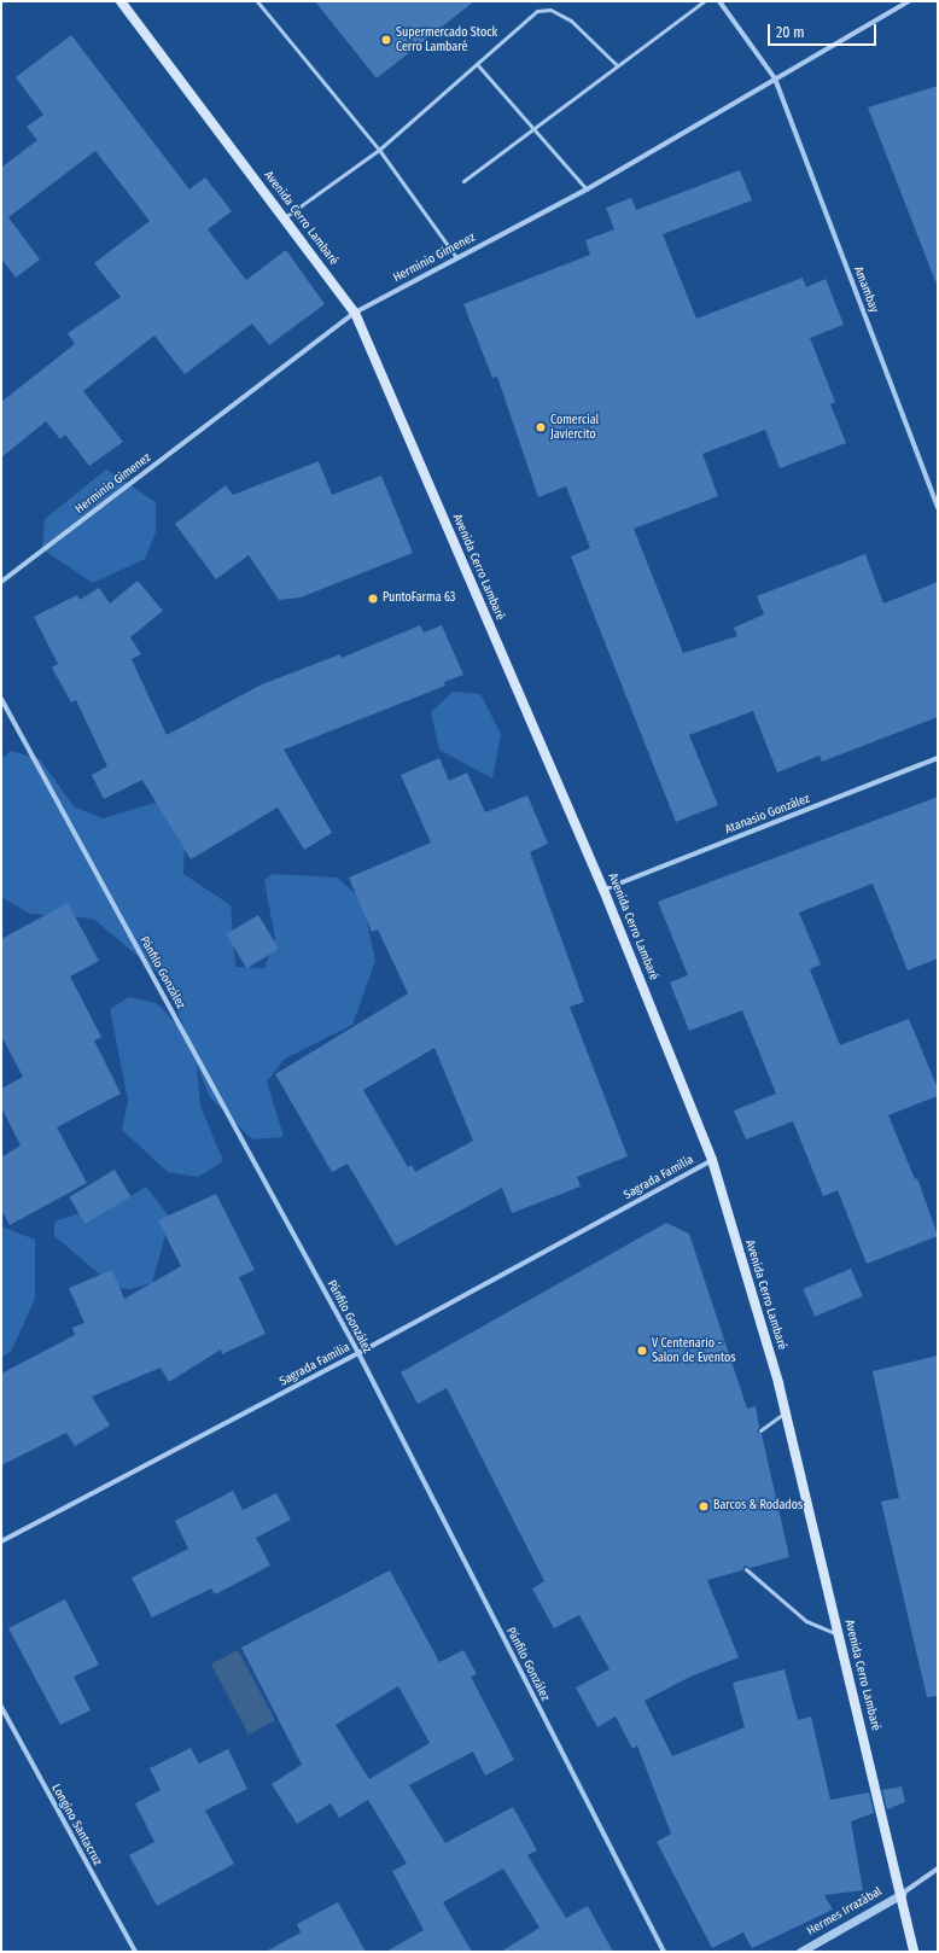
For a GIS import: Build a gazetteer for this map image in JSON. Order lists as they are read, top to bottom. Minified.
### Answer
{"streets":{"main road":["Avenida Cerro Lambaré"],"street":["Herminio Gimenez","Amambay","Atanasio González","Pánfilo González","Sagrada Familia","Longino Santacruz","Hermes Irrazábal"]},"crossings":[["Avenida Cerro Lambaré","Herminio Gimenez"],["Avenida Cerro Lambaré","Atanasio González"],["Avenida Cerro Lambaré","Sagrada Familia"],["Avenida Cerro Lambaré","Hermes Irrazábal"],["Herminio Gimenez","Amambay"],["Pánfilo González","Sagrada Familia"]],"places":["Supermercado Stock Cerro Lambaré","Comercial Javiercito","PuntoFarma 63","V Centenario - Salon de Eventos","Barcos & Rodados"],"scale_bar":"20 m"}
